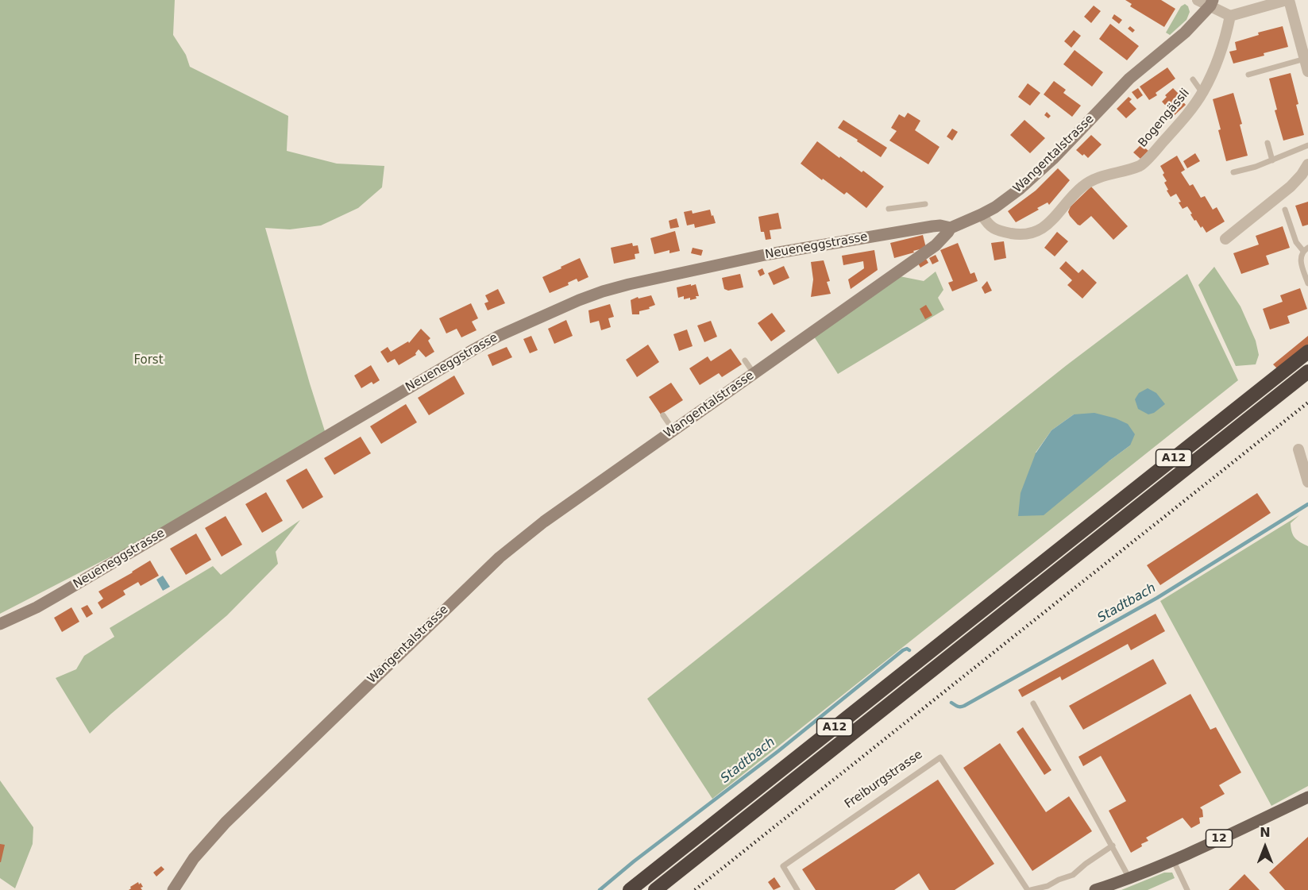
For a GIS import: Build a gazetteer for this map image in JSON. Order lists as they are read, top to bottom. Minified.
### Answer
{"streets":{"highway":["A12"],"main road":["12"],"street":["Bogengässli","Wangentalstrasse","Neueneggstrasse"],"lane":["Freiburgstrasse"]},"crossings":[["Bogengässli","Wangentalstrasse"],["Wangentalstrasse","Neueneggstrasse"]],"water":["Stadtbach"],"parks":["Forst"],"north":"top"}
